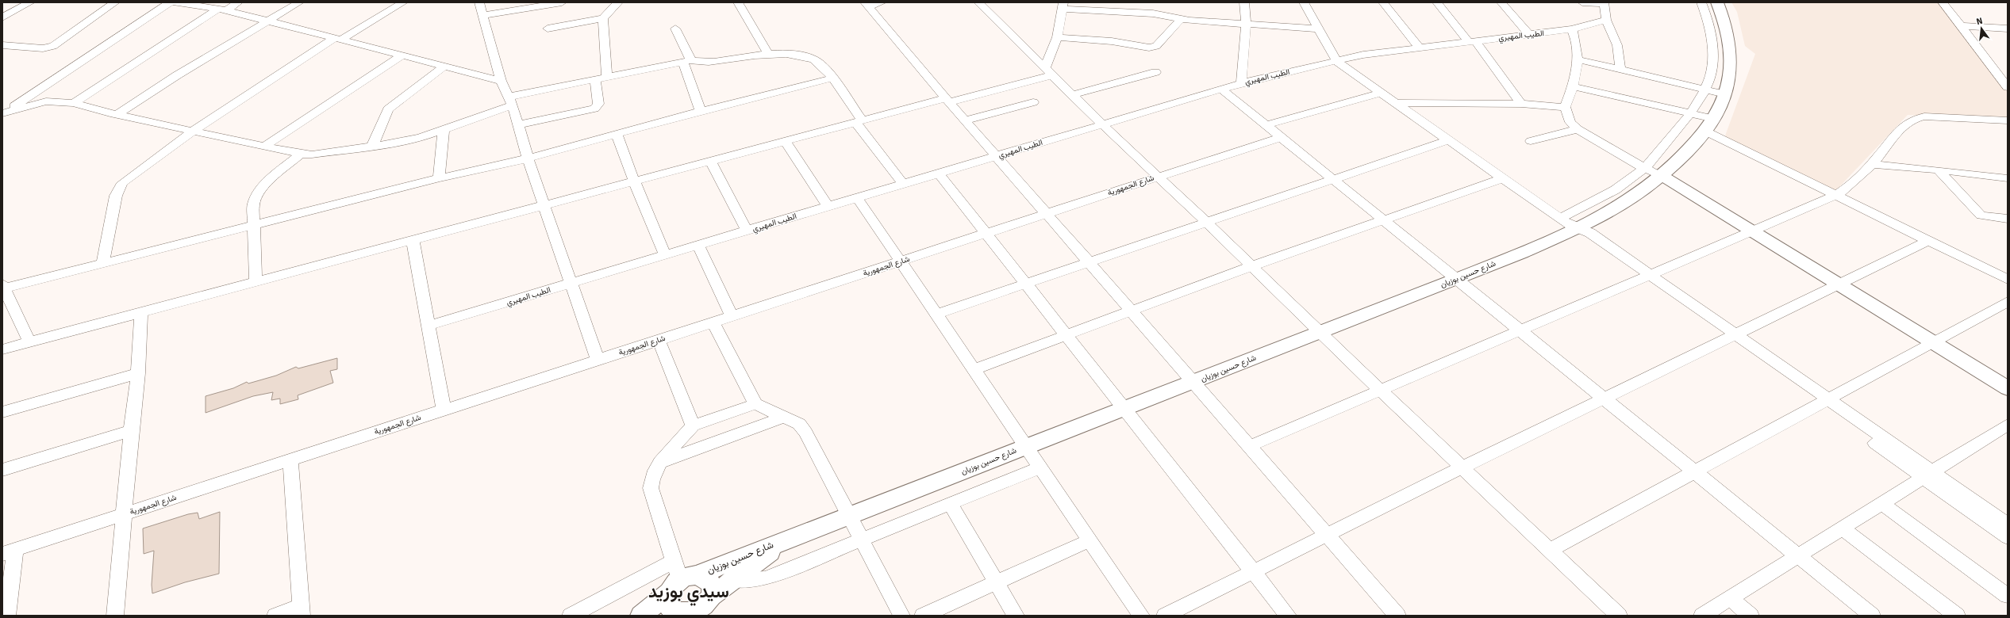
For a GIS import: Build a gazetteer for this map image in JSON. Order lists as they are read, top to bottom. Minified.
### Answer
{"streets":{"main road":["شارع حسين بوزيان"],"street":["الطيب المهيري","شارع الجمهورية"]},"districts":["سيدي بوزيد"],"north":"top"}
